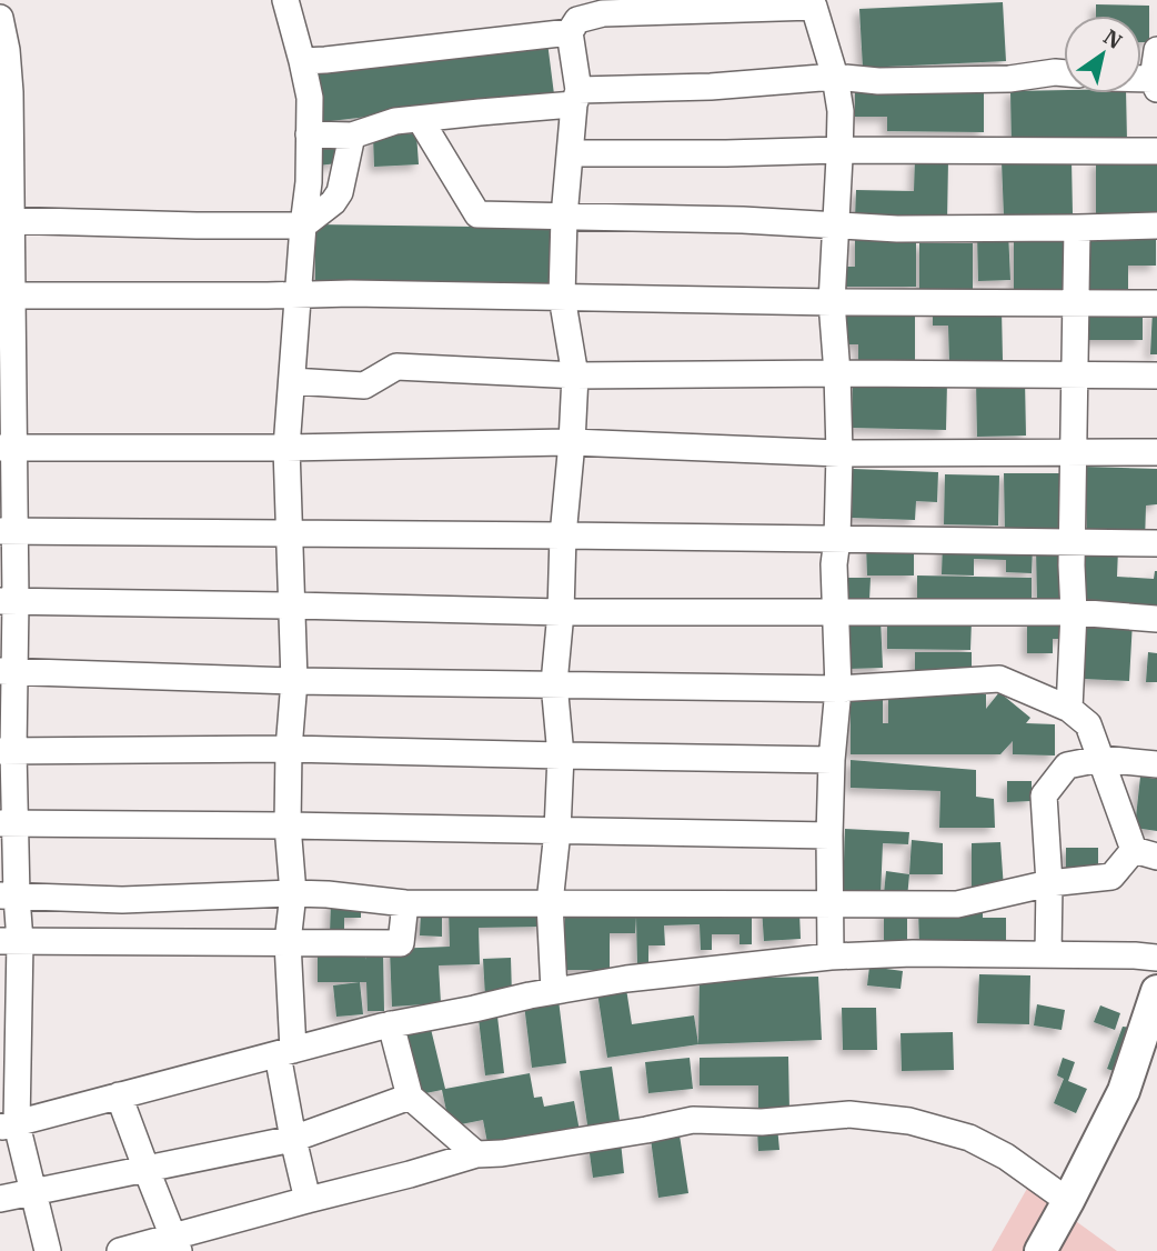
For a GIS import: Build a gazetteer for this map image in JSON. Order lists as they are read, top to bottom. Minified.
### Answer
{"north":"top right"}
